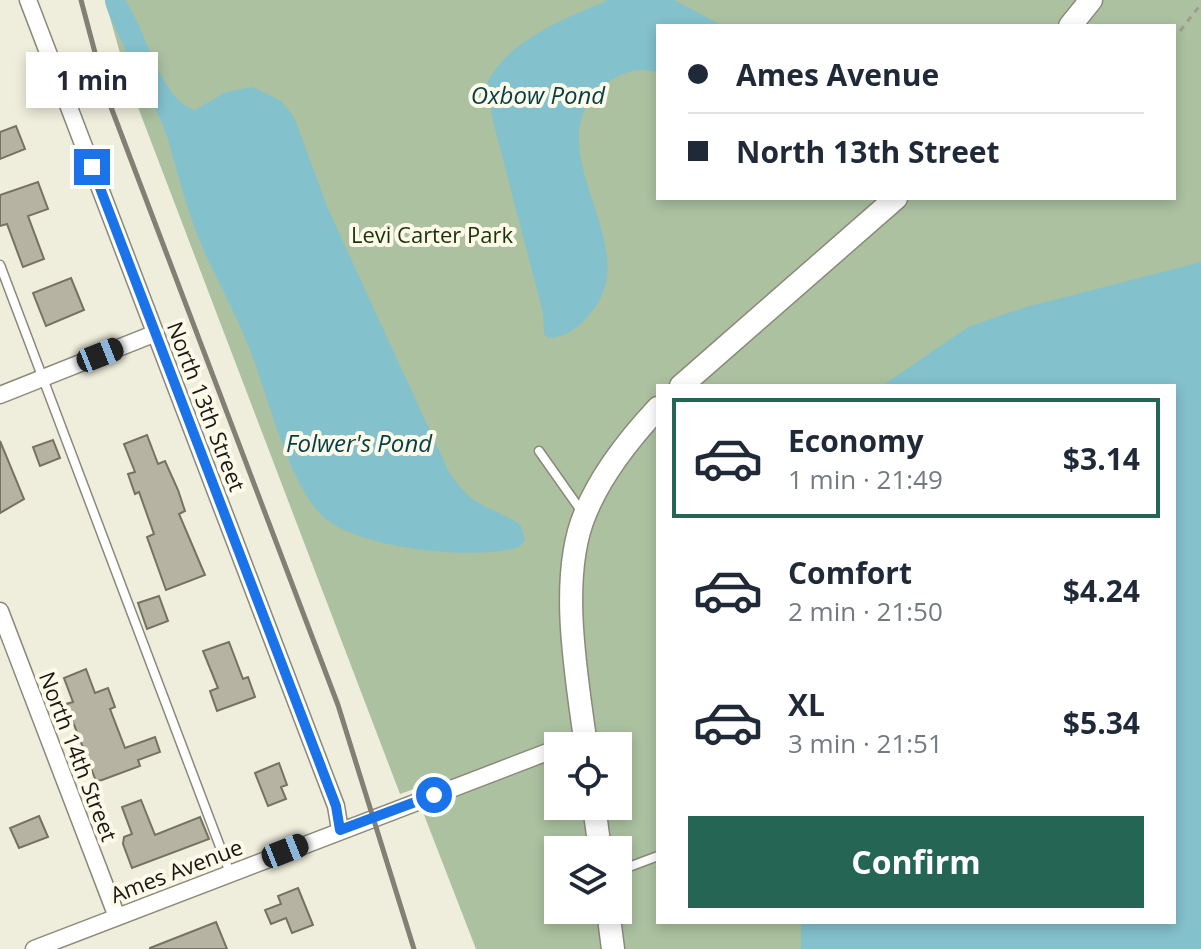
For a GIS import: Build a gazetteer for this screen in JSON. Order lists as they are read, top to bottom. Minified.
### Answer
{"streets":{"street":["North 13th Street","North 14th Street","Ames Avenue"]},"crossings":[["North 13th Street","Ames Avenue"],["North 14th Street","Ames Avenue"]],"water":["Oxbow Pond","Folwer's Pond"],"parks":["Levi Carter Park"],"page":{"banner":["Ames Avenue","North 13th Street"],"bubble":"1 min","list":[{"name":"Economy","note":"1 min · 21:49","value":"$3.14"},{"name":"Comfort","note":"2 min · 21:50","value":"$4.24"},{"name":"XL","note":"3 min · 21:51","value":"$5.34"}],"buttons":"Confirm"}}
